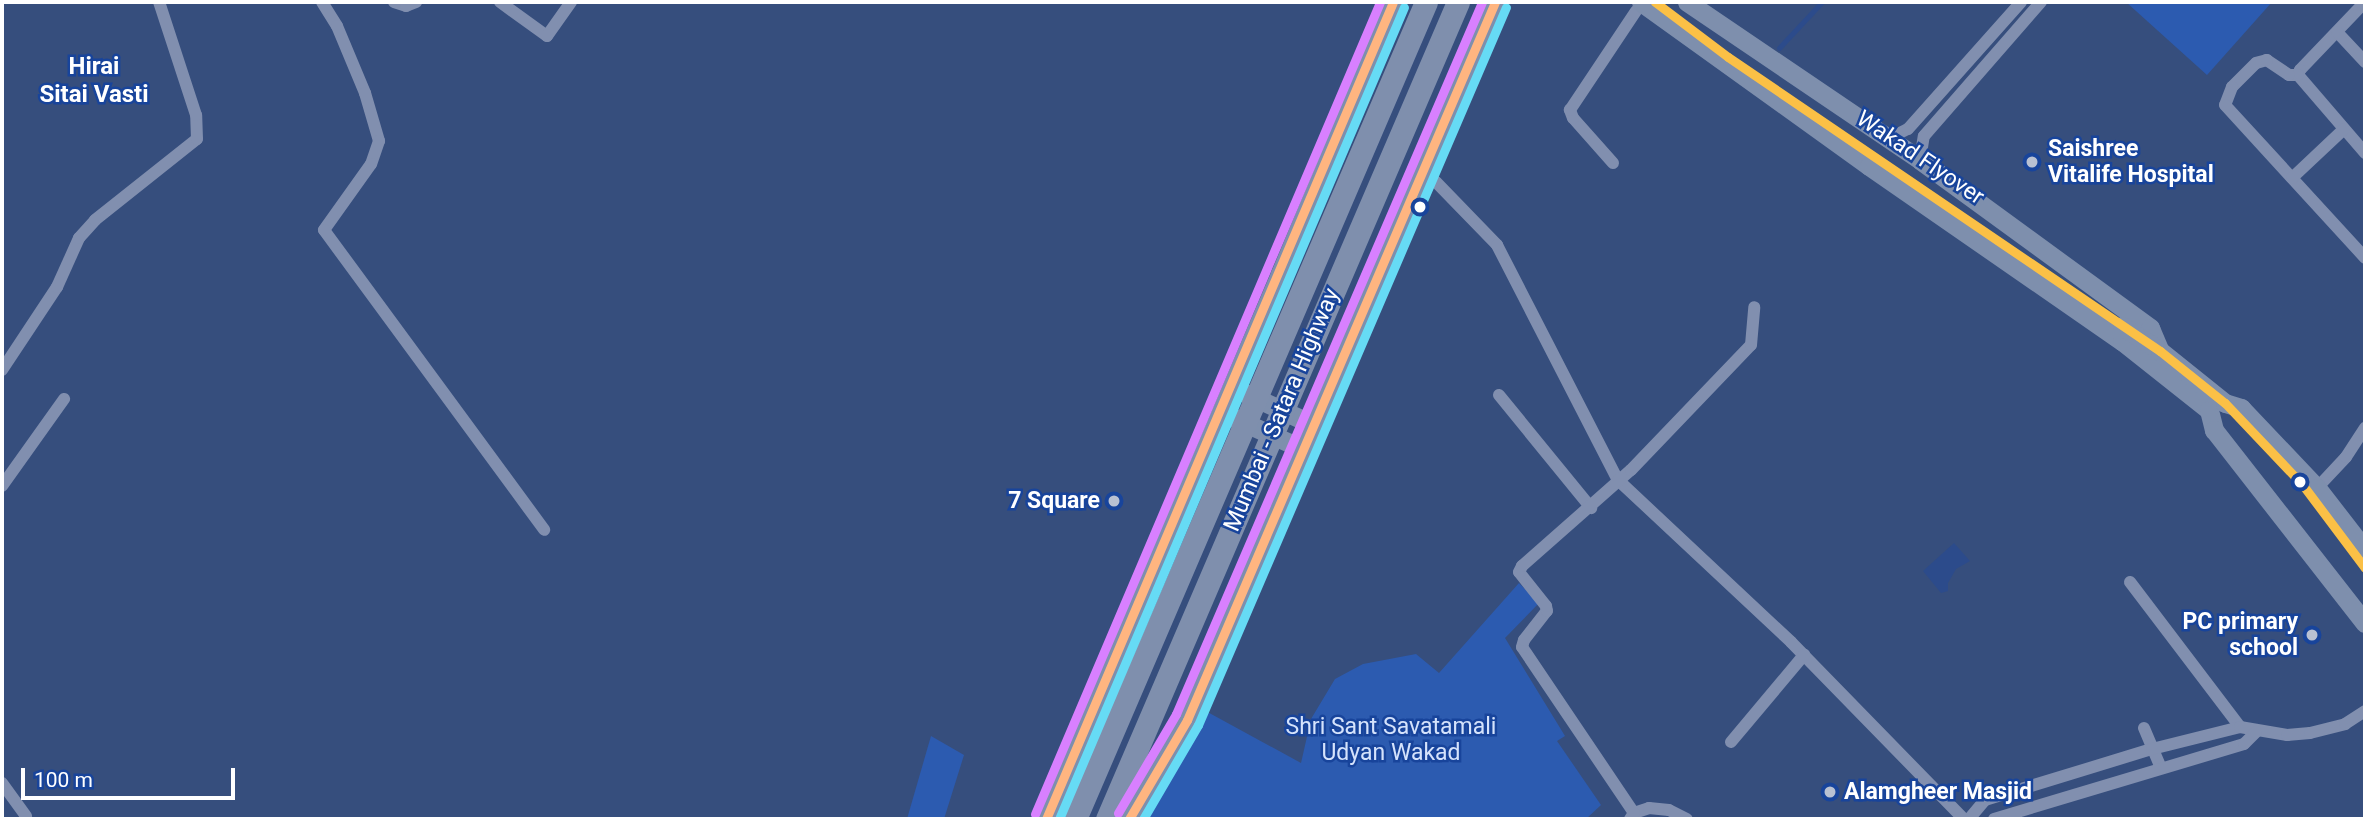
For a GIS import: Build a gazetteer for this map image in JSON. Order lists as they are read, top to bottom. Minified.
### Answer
{"streets":{"highway":["Mumbai - Satara Highway"],"main road":["Wakad Flyover"]},"districts":["Hirai Sitai Vasti"],"parks":["Shri Sant Savatamali Udyan Wakad"],"places":["Saishree Vitalife Hospital","7 Square","PC primary school","Alamgheer Masjid"],"scale_bar":"100 m"}
